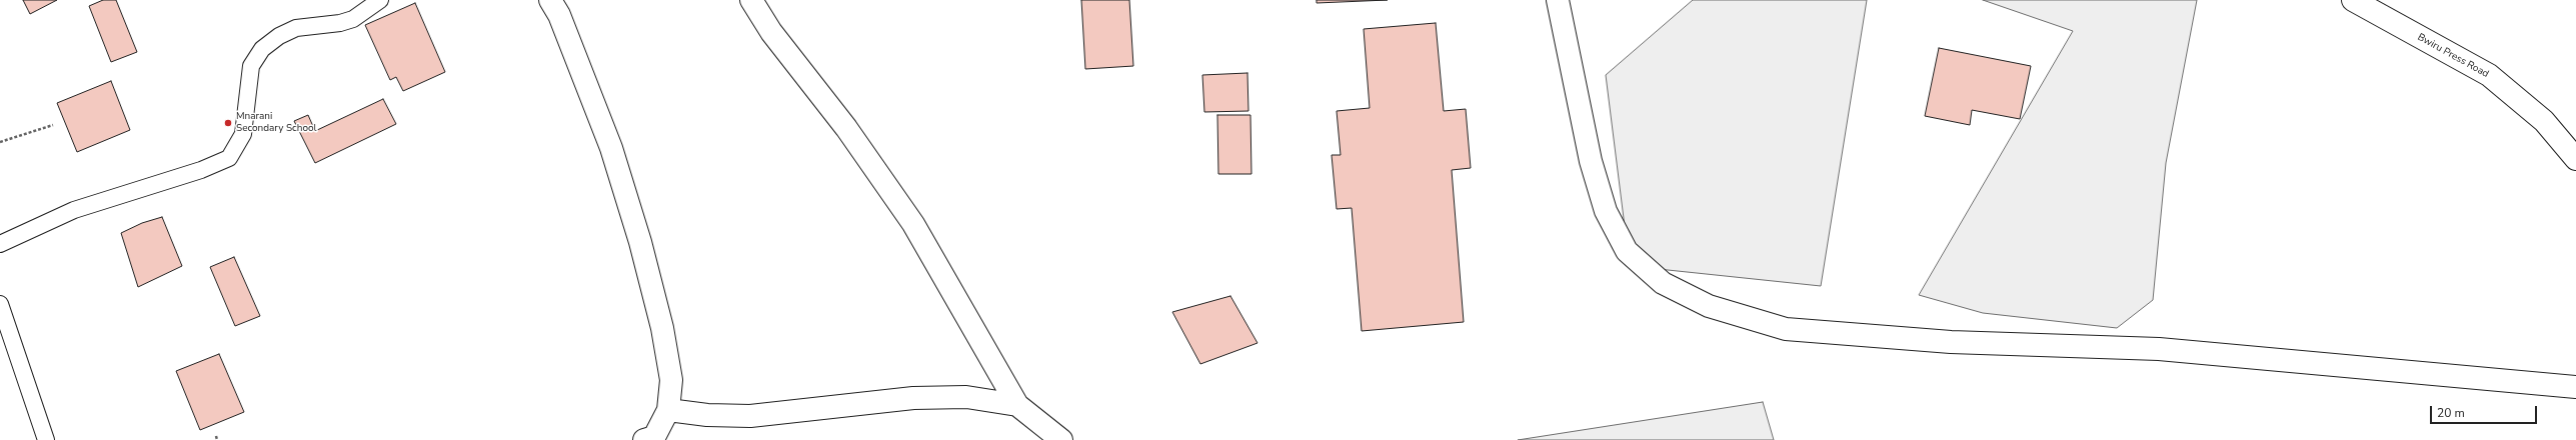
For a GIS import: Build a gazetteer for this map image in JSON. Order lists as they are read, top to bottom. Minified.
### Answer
{"streets":{"street":["Bwiru Press Road"]},"places":["Mnarani Secondary School"],"scale_bar":"20 m"}
